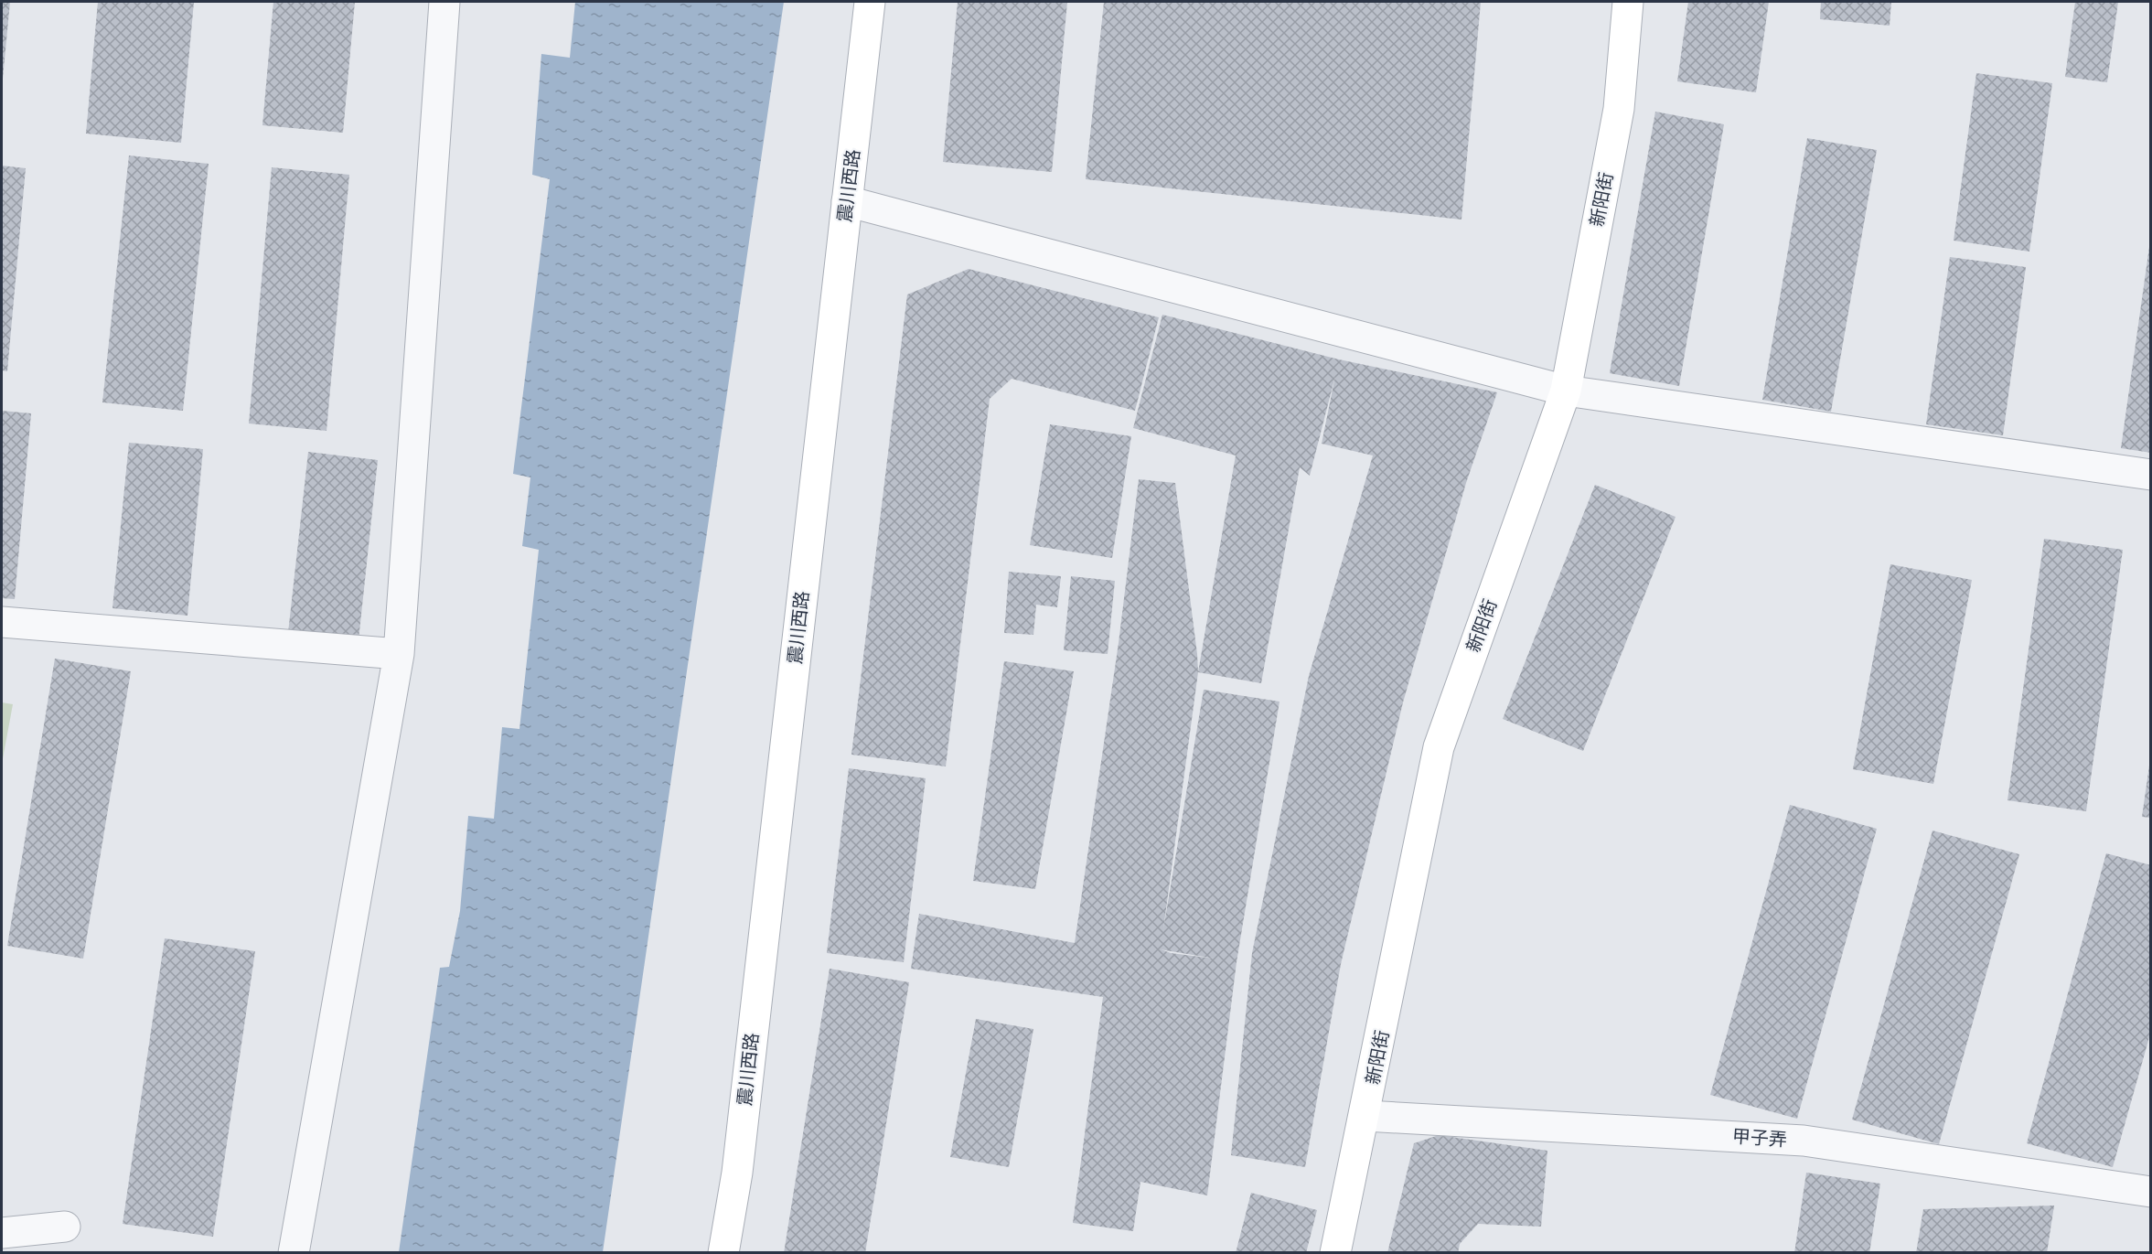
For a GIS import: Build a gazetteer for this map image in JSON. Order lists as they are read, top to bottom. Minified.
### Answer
{"streets":{"street":["震川西路","新阳街","甲子弄"]},"crossings":[["新阳街","甲子弄"]]}
